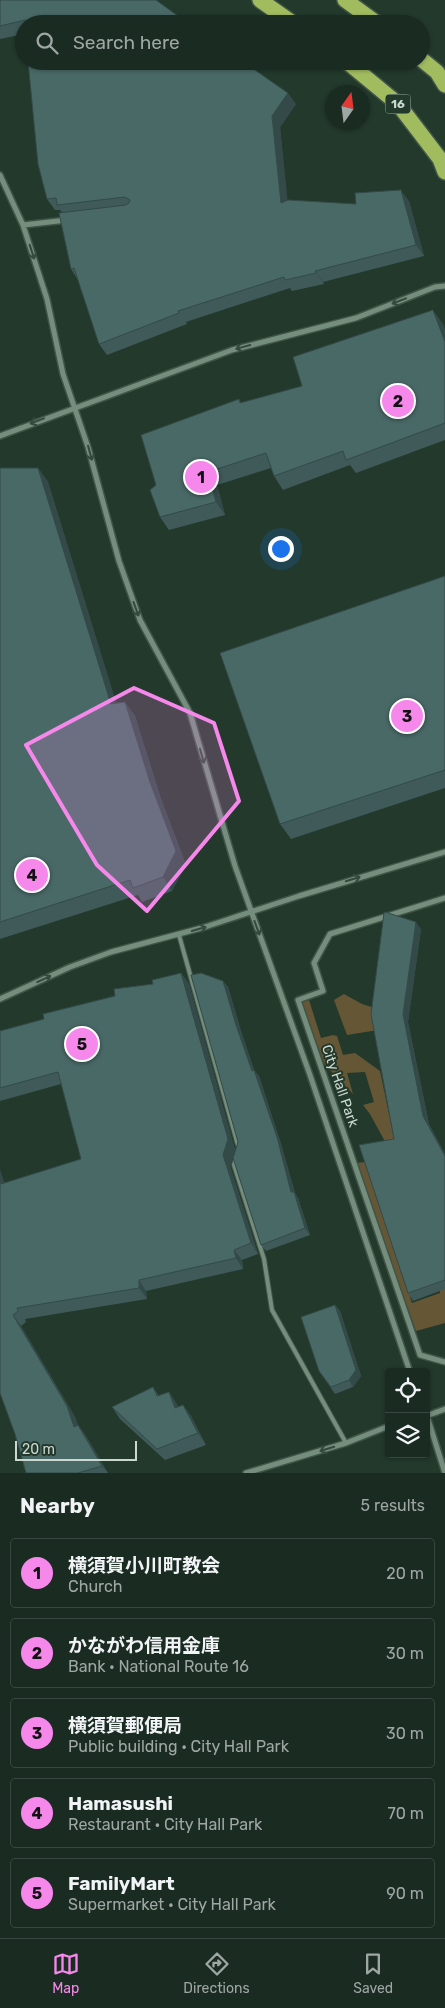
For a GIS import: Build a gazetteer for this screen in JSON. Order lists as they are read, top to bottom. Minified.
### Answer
{"streets":{"highway":["16"],"street":["City Hall Park"]},"scale_bar":"20 m","north":"top","page":{"search":"Search here","pins":["2","1","3","4","5"],"scale":"20 m","heading":["Nearby","5 results"],"list":[{"mark":"1","name":"横須賀小川町教会","note":"Church","value":"20 m"},{"mark":"2","name":"かながわ信用金庫","note":"Bank · National Route 16","value":"30 m"},{"mark":"3","name":"横須賀郵便局","note":"Public building · City Hall Park","value":"30 m"},{"mark":"4","name":"Hamasushi","note":"Restaurant · City Hall Park","value":"70 m"},{"mark":"5","name":"FamilyMart","note":"Supermarket · City Hall Park","value":"90 m"}],"nav":["Map","Directions","Saved"]}}
